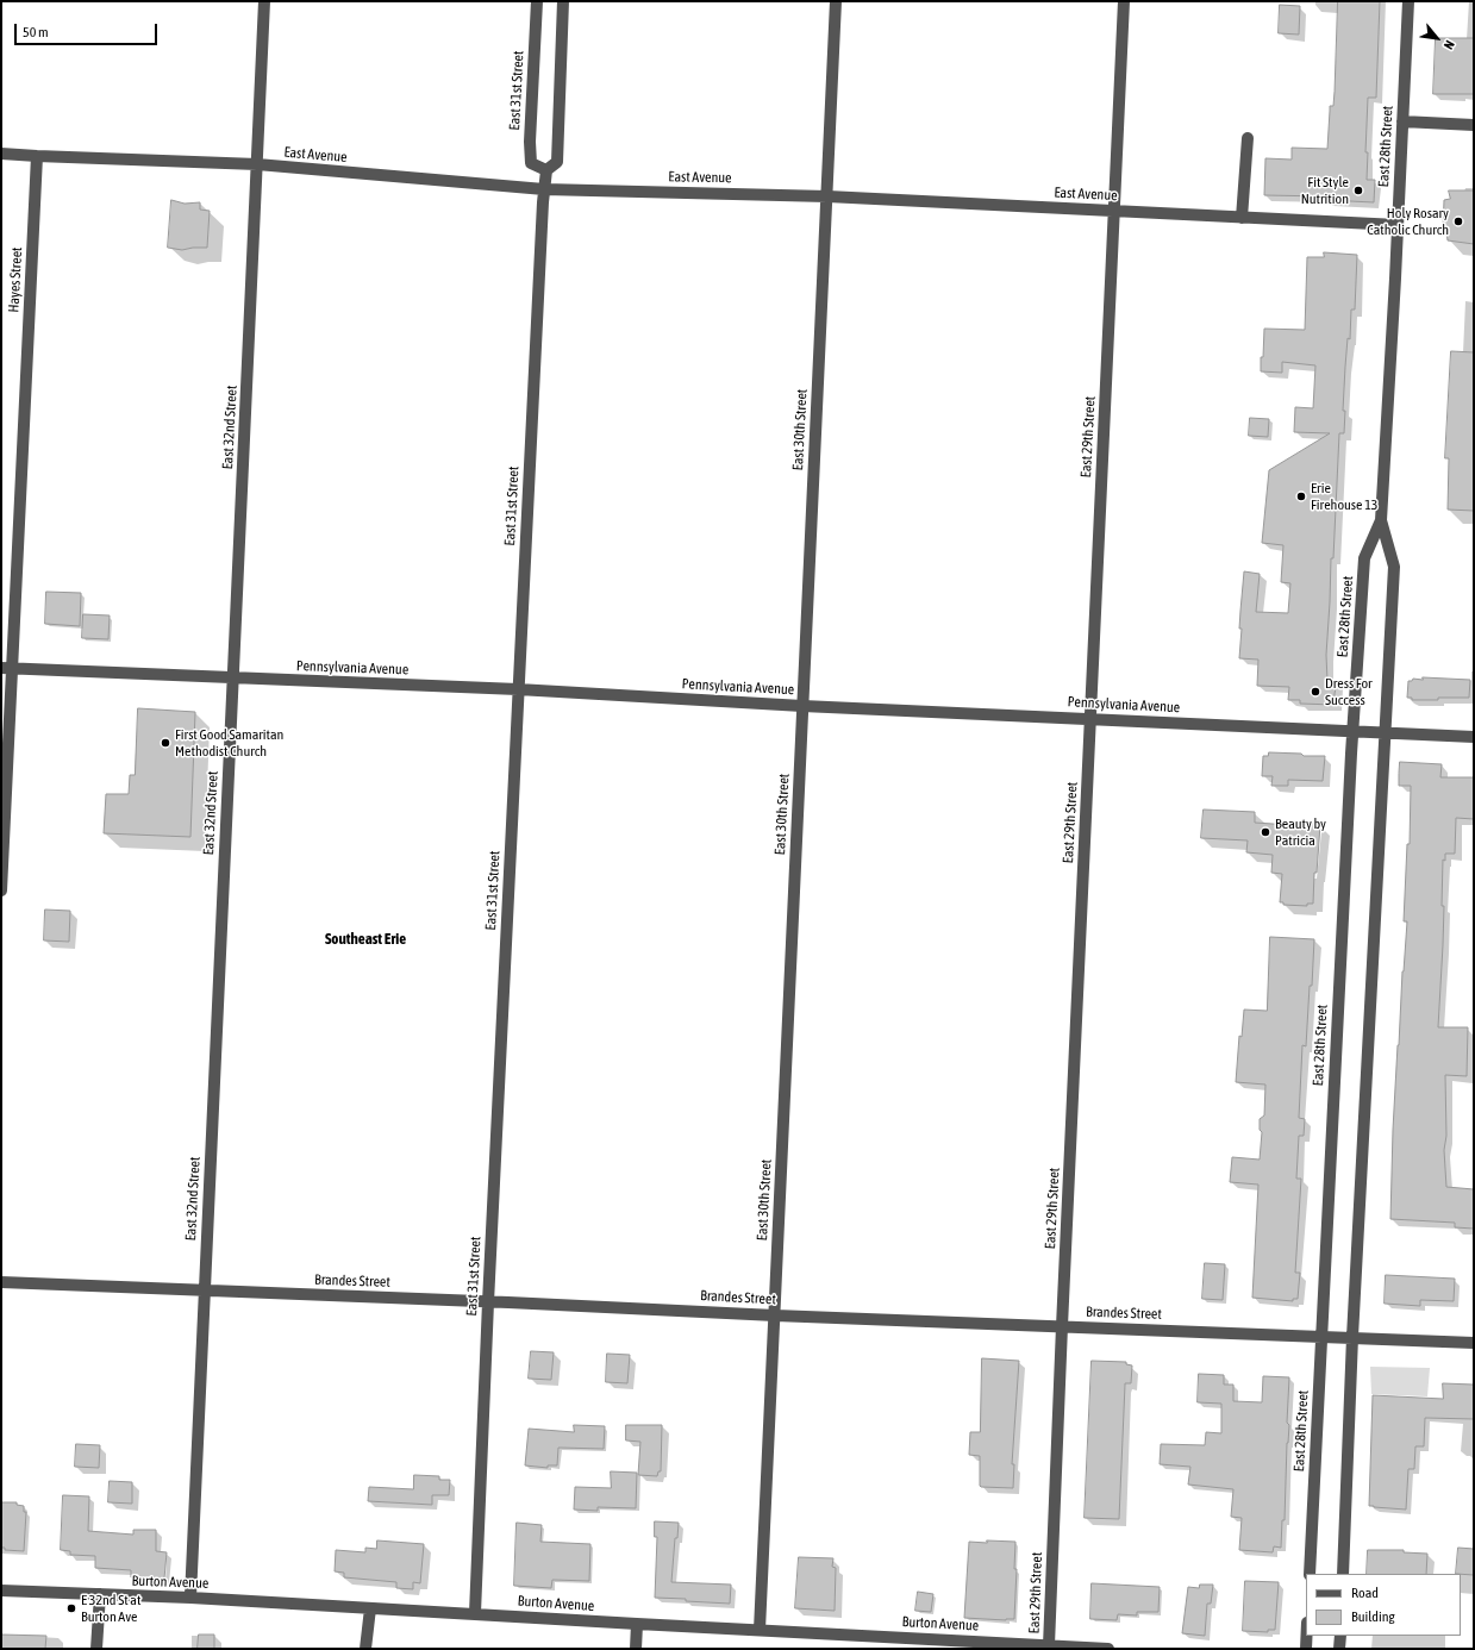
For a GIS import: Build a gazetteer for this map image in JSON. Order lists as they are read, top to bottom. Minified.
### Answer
{"streets":{"street":["East 31st Street","East 28th Street","East Avenue","Hayes Street","East 32nd Street","East 30th Street","East 29th Street","Pennsylvania Avenue","Brandes Street","Burton Avenue"]},"crossings":[["East 31st Street","East Avenue"],["East 31st Street","Pennsylvania Avenue"],["East 31st Street","Brandes Street"],["East 31st Street","Burton Avenue"],["East 28th Street","East Avenue"],["East 28th Street","Pennsylvania Avenue"],["East 28th Street","Brandes Street"],["East Avenue","Hayes Street"],["East Avenue","East 32nd Street"],["East Avenue","East 30th Street"],["East Avenue","East 29th Street"],["Hayes Street","Pennsylvania Avenue"],["East 32nd Street","Pennsylvania Avenue"],["East 32nd Street","Brandes Street"],["East 32nd Street","Burton Avenue"],["East 30th Street","Pennsylvania Avenue"],["East 30th Street","Brandes Street"],["East 30th Street","Burton Avenue"],["East 29th Street","Pennsylvania Avenue"],["East 29th Street","Brandes Street"],["East 29th Street","Burton Avenue"]],"districts":["Southeast Erie"],"places":["Fit Style Nutrition","Holy Rosary Catholic Church","Erie Firehouse 13","Dress For Success","First Good Samaritan Methodist Church","Beauty by Patricia","E 32nd St at Burton Ave"],"legend":["Road","Building"],"scale_bar":"50 m","north":"bottom right"}
